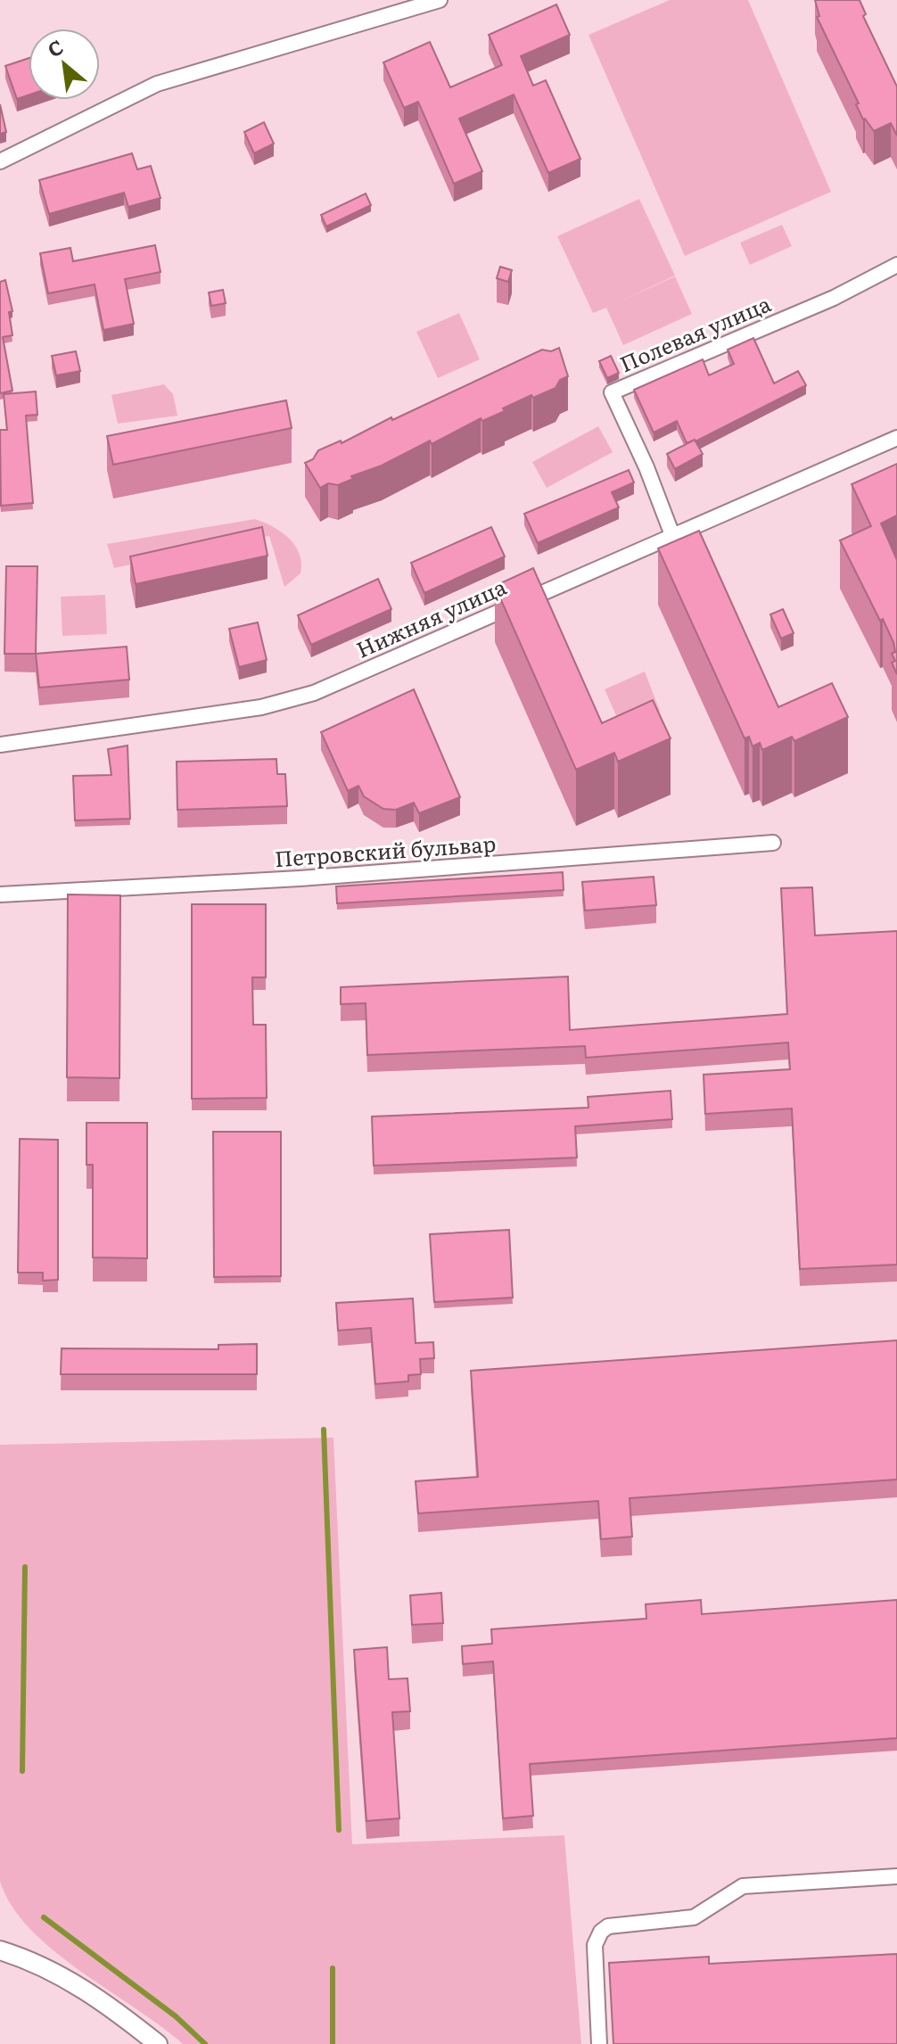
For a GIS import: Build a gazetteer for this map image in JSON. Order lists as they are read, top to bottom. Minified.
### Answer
{"streets":{"street":["Полевая улица","Нижняя улица","Петровский бульвар"]},"crossings":[["Полевая улица","Нижняя улица"]],"north":"top left"}
